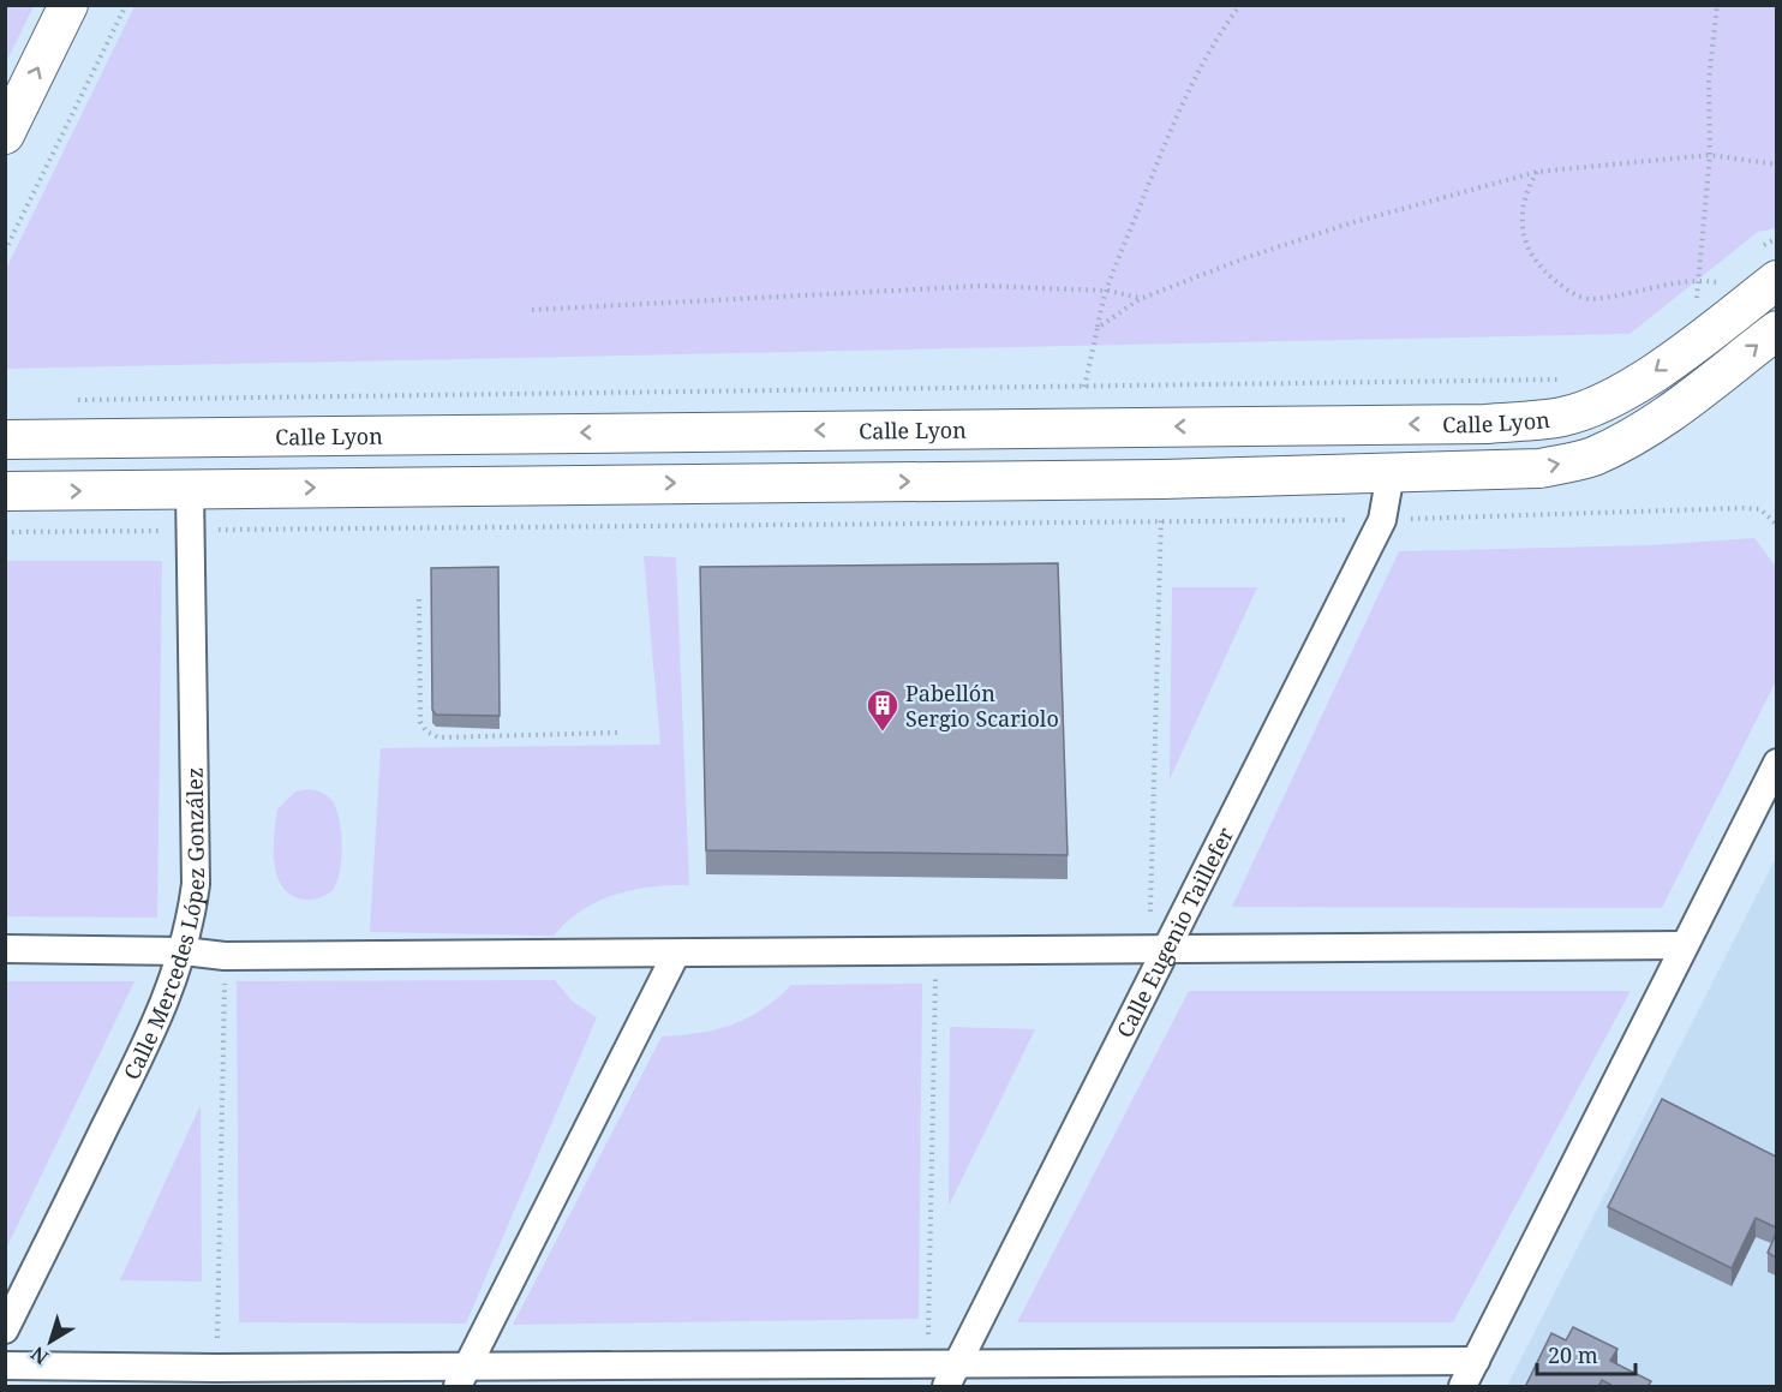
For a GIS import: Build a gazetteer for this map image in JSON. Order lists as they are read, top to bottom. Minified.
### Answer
{"streets":{"street":["Calle Lyon","Calle Mercedes López González","Calle Eugenio Taillefer"]},"places":{"building":["Pabellón Sergio Scariolo"]},"scale_bar":"20 m","north":"bottom left"}
